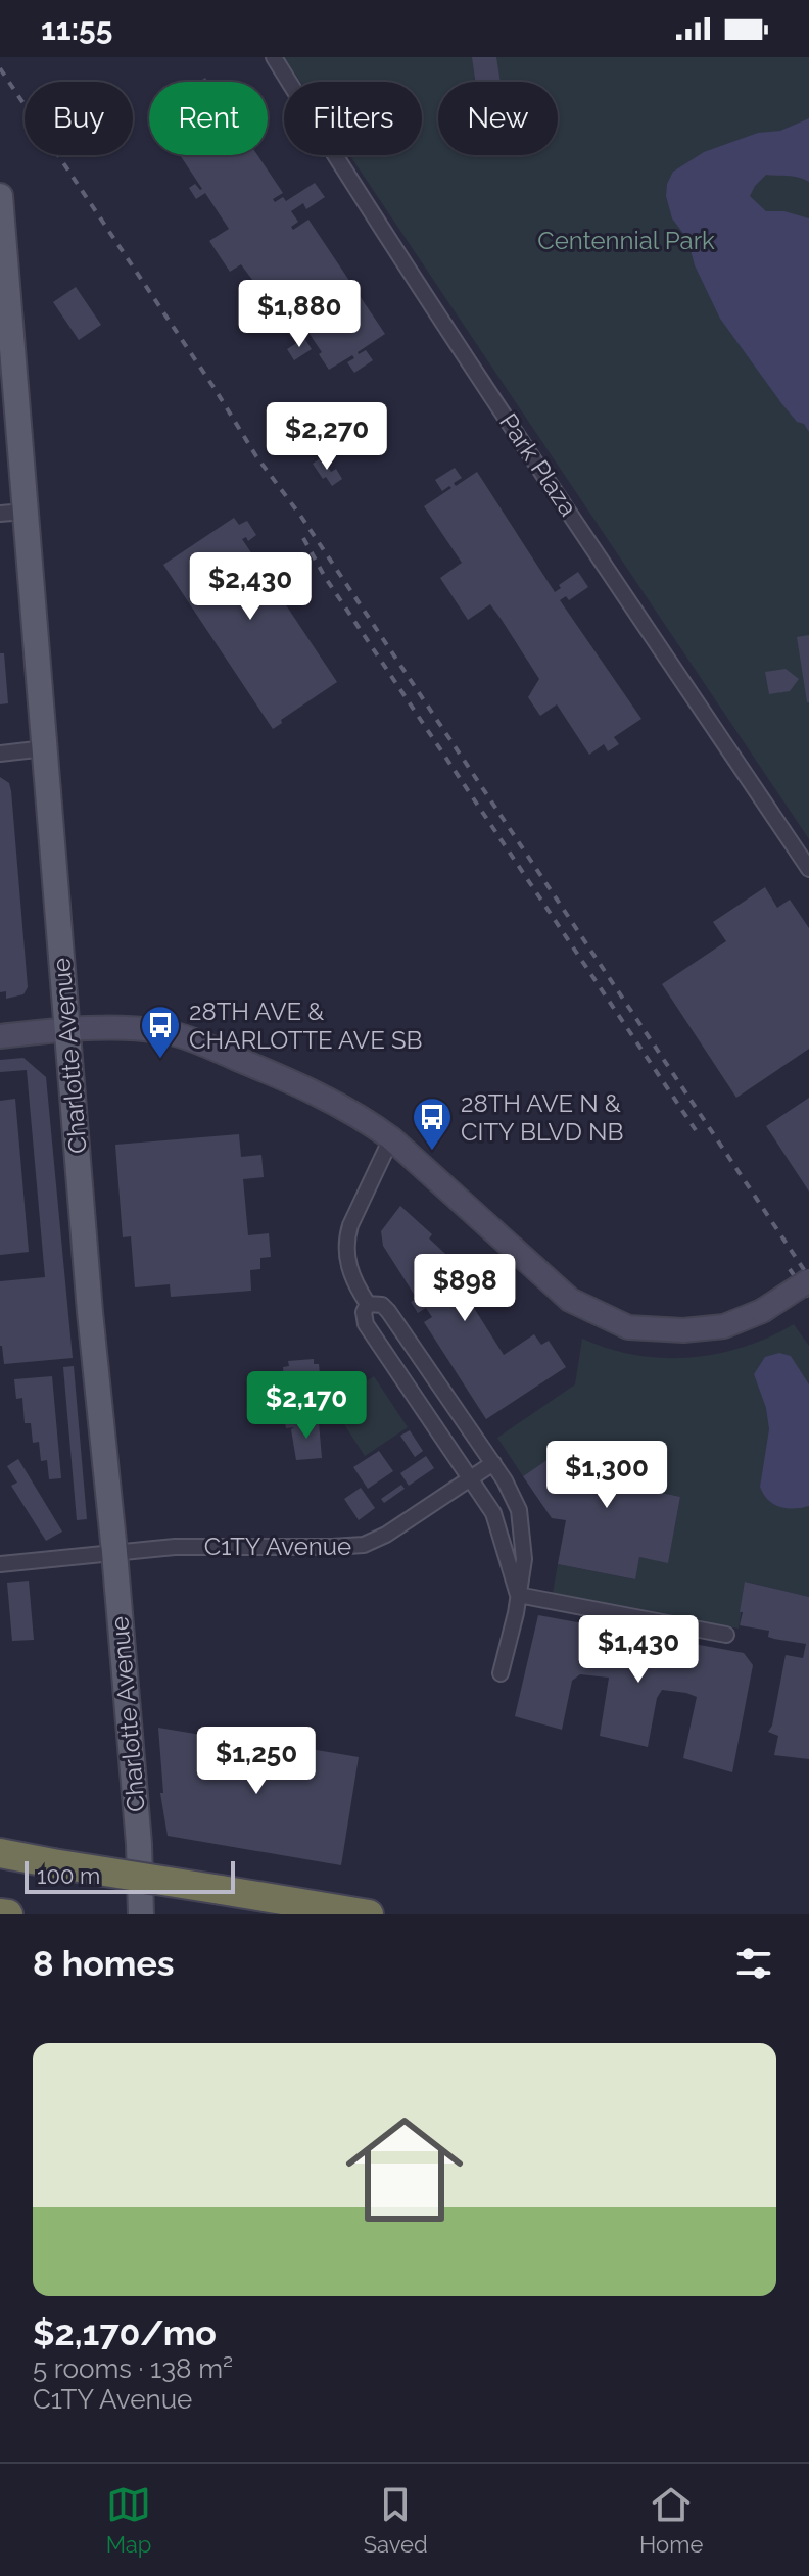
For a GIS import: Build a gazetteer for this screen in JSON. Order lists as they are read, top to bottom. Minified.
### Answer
{"streets":{"main road":["Charlotte Avenue"],"street":["Park Plaza","C1TY Avenue"]},"crossings":[["Charlotte Avenue","C1TY Avenue"]],"parks":["Centennial Park"],"places":{"bus stop":["28TH AVE & CHARLOTTE AVE SB","28TH AVE N & CITY BLVD NB"]},"scale_bar":"100 m","page":{"status":"11:55","chip":["Buy","Rent","Filters","New"],"price":["$1,880","$2,270","$2,430","$898","$2,170","$1,300","$1,430","$1,250"],"scale":"100 m","heading":"8 homes","list":[{"name":"$2,170/mo","note":"5 rooms · 138 m² · C1TY Avenue"}],"tabs":["Map","Saved","Home"]}}
